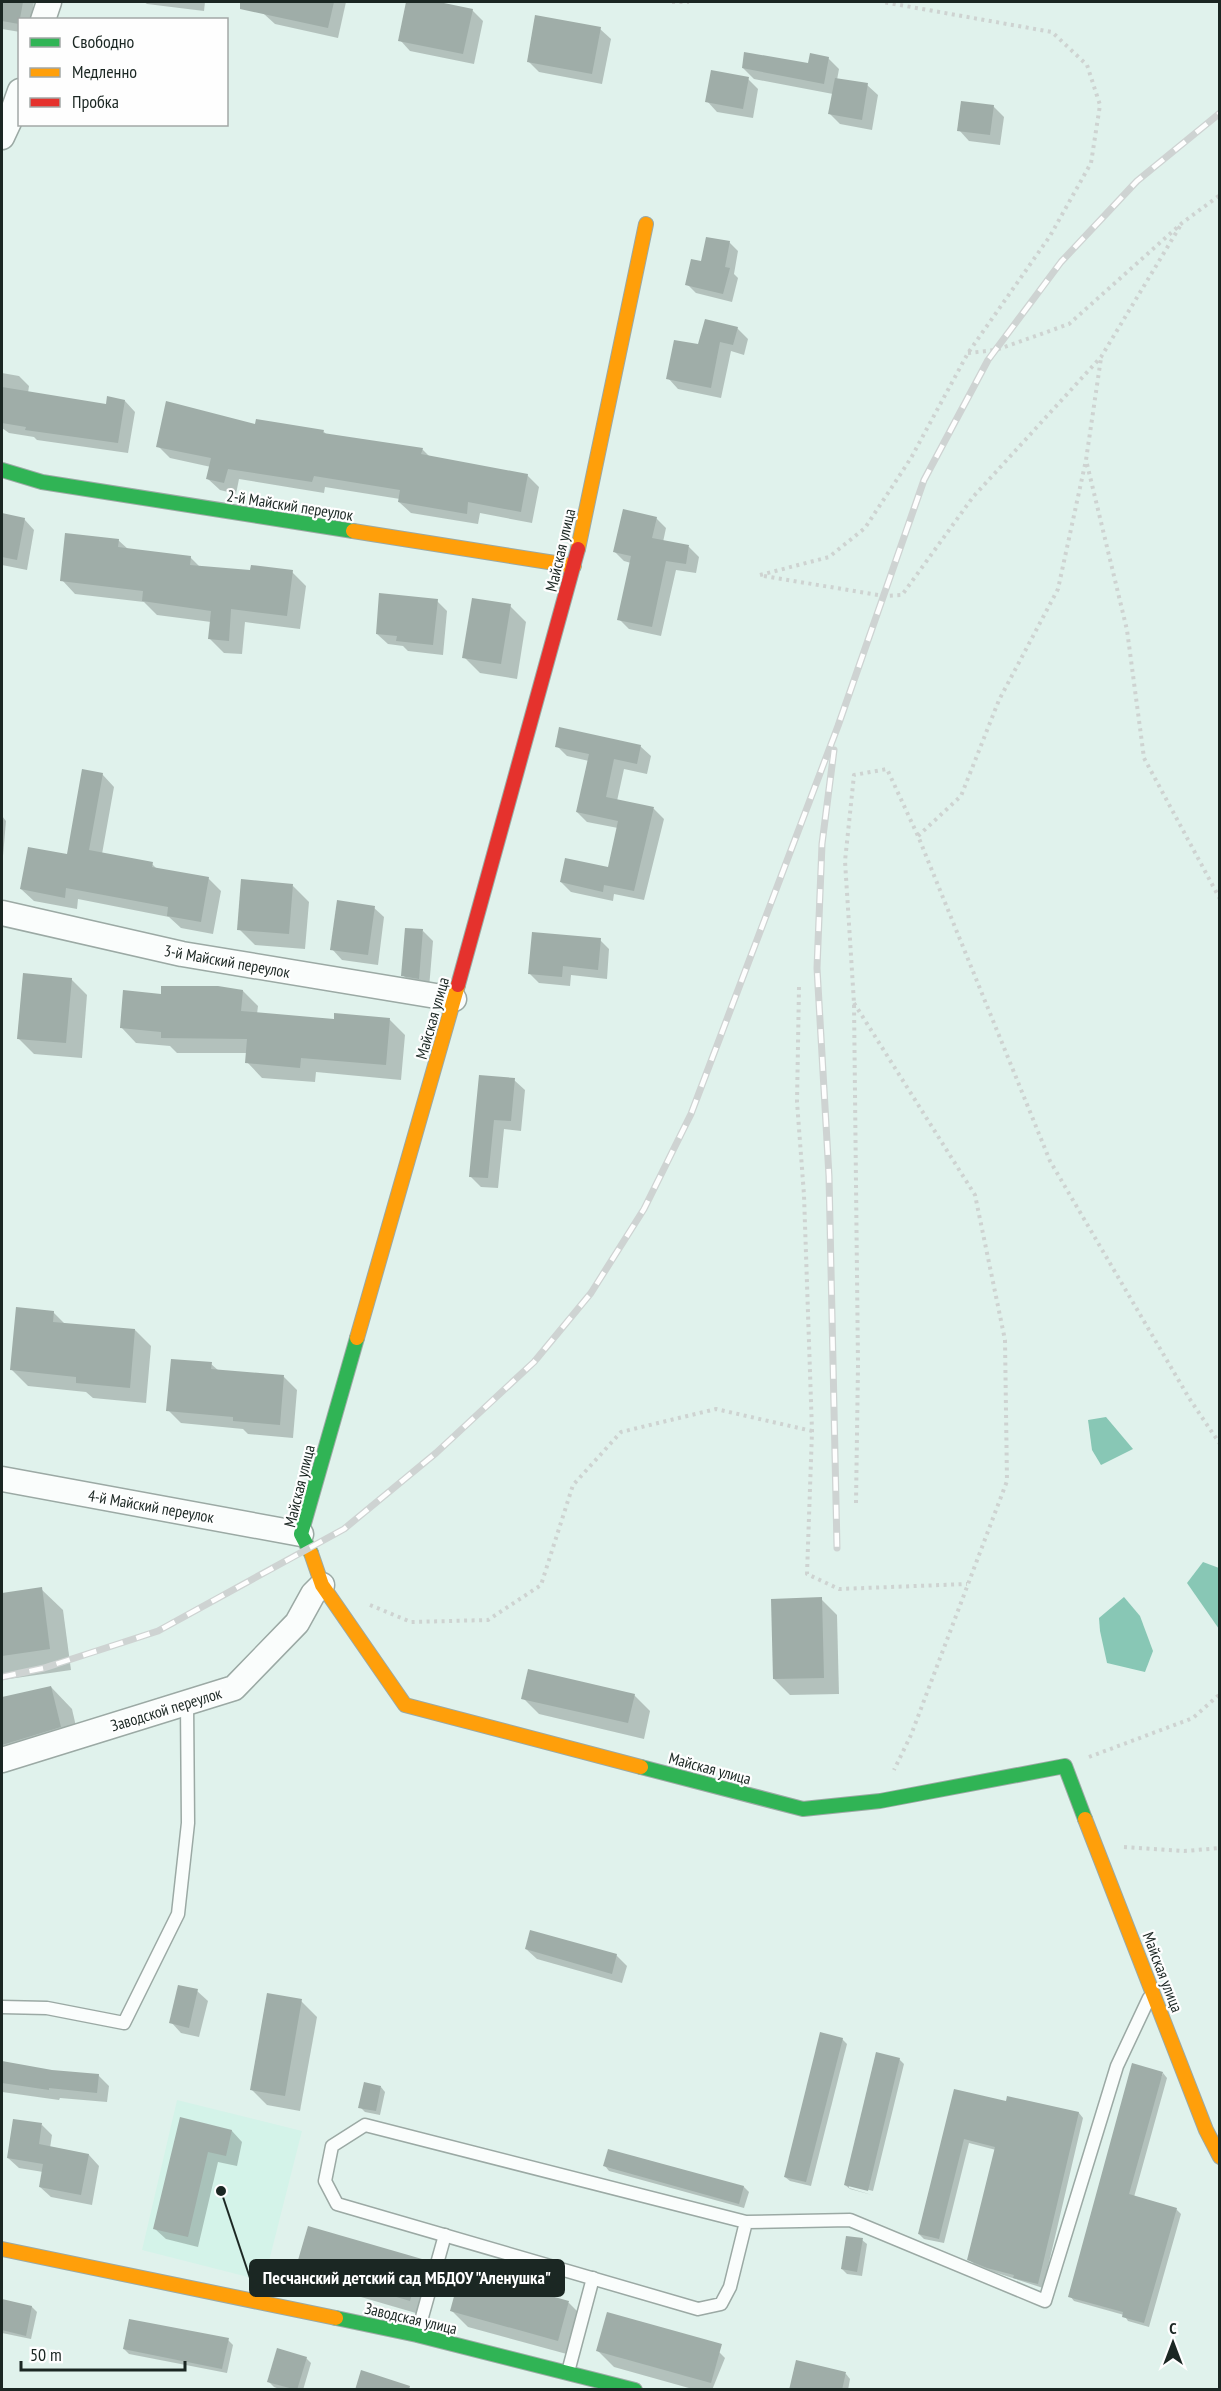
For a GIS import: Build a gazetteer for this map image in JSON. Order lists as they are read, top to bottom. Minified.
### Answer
{"streets":{"street":["2-й Майский переулок","Майская улица","3-й Майский переулок","4-й Майский переулок","Заводской переулок","Заводская улица"]},"crossings":[["2-й Майский переулок","Майская улица"],["Майская улица","3-й Майский переулок"],["Майская улица","4-й Майский переулок"],["Майская улица","Заводской переулок"]],"places":["Песчанский детский сад МБДОУ \"Аленушка\""],"legend":["Свободно","Медленно","Пробка"],"scale_bar":"50 m","north":"top"}
